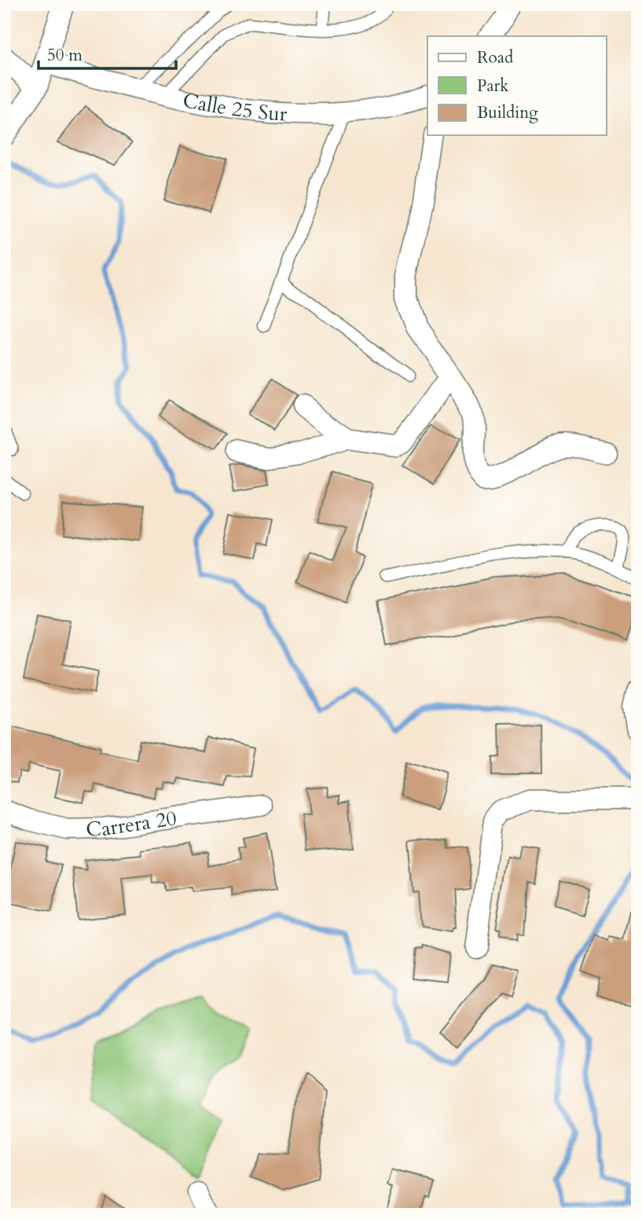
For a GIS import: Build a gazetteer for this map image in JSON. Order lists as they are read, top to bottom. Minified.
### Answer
{"streets":{"street":["Calle 25 Sur","Carrera 20"]},"legend":["Road","Park","Building"],"scale_bar":"50 m"}
